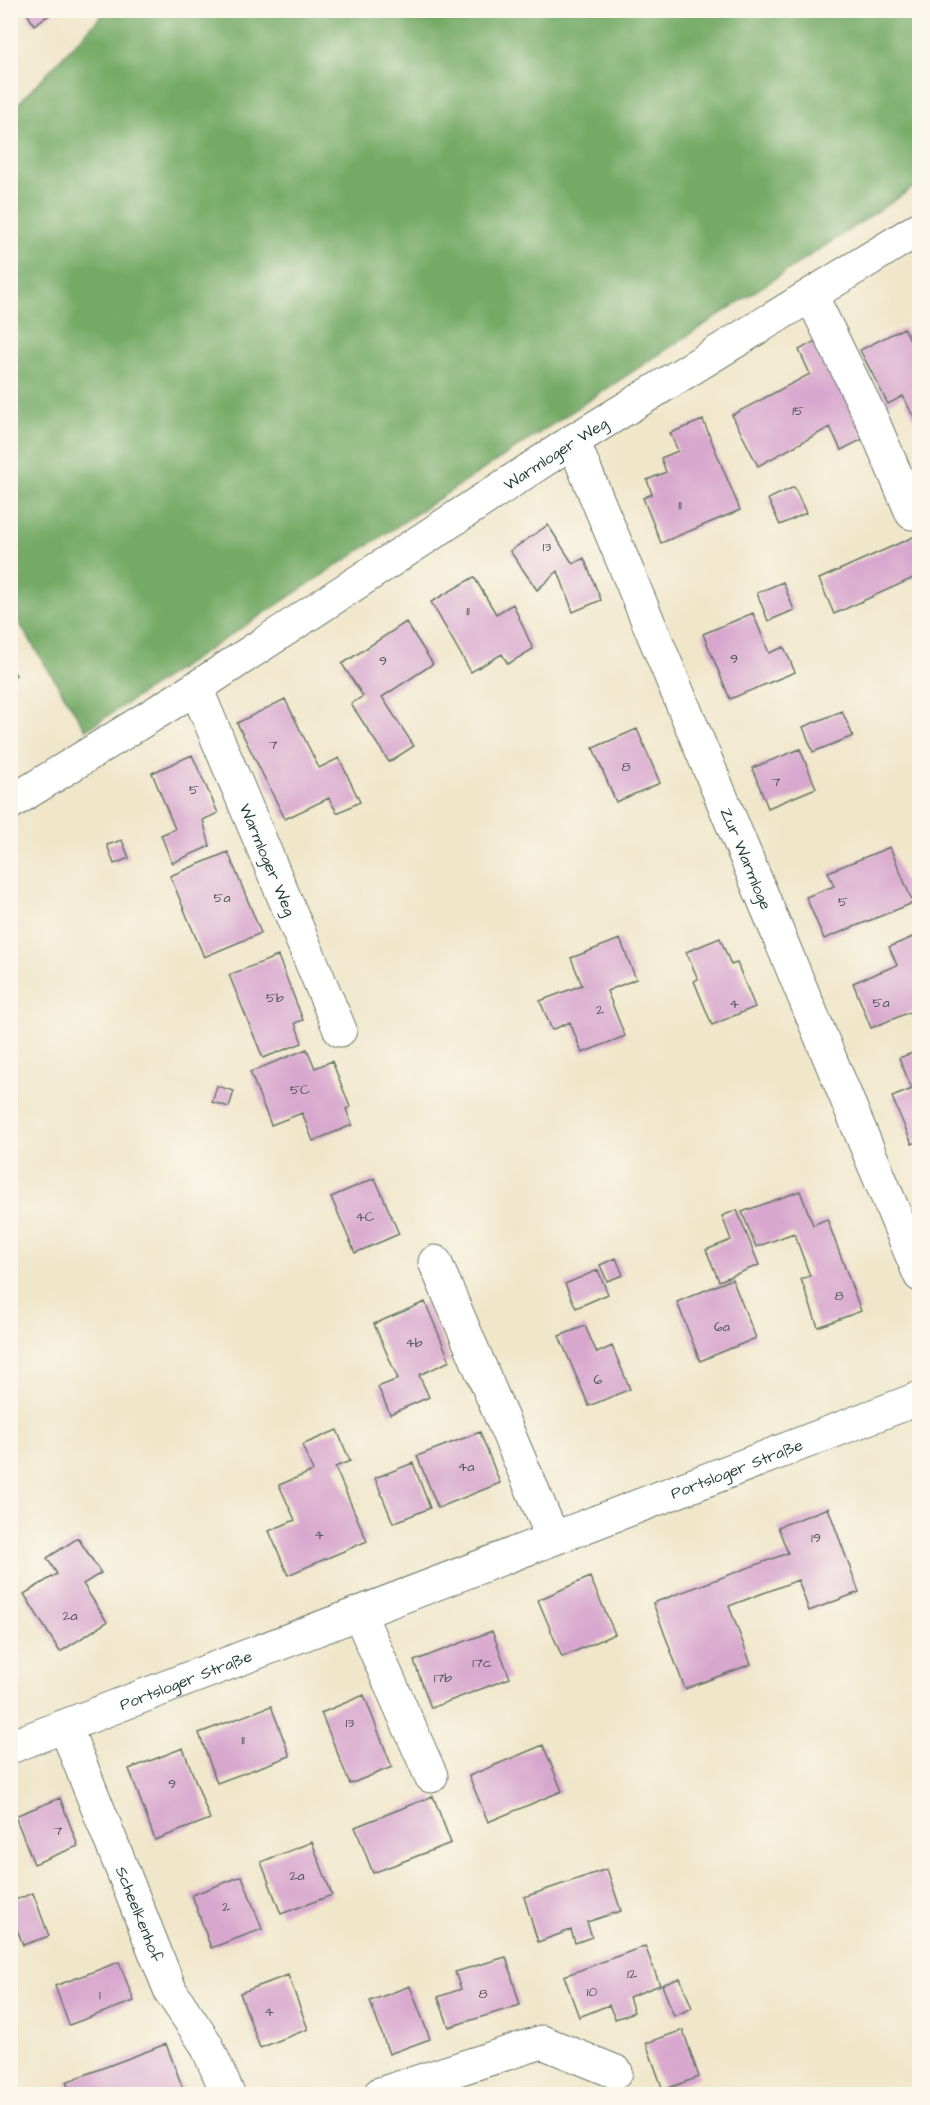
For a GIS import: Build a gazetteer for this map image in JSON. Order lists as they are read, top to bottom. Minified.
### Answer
{"streets":{"street":["Warmloger Weg","Zur Warmloge","Portsloger Straße","Scheelkenhof"]},"crossings":[["Warmloger Weg","Zur Warmloge"],["Portsloger Straße","Scheelkenhof"]],"house_numbers":["15","11","13","11","9","9","7","8","7","5","5a","5","5b","5a","4","2","5C","4C","8","6a","4b","6","4a","4","19","2a","17c","17b","13","11","9","7","2a","2","12","10","8","1","4"]}
